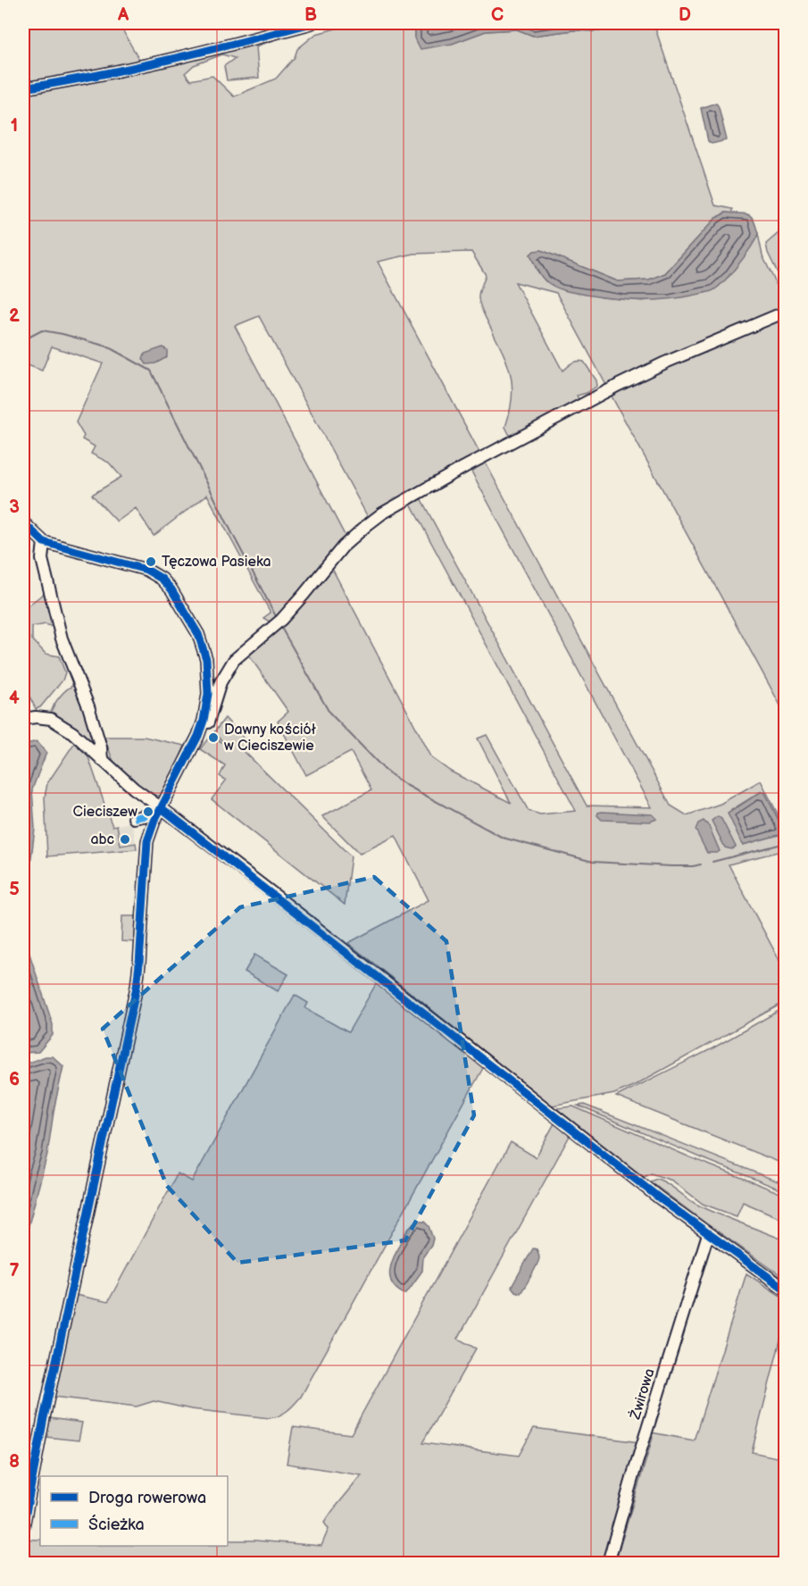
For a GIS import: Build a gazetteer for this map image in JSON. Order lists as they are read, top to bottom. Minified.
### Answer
{"streets":{"street":["Żwirowa"]},"places":["Tęczowa Pasieka","Dawny kościół w Cieciszewie","Cieciszew","abc"],"legend":["Droga rowerowa","Ścieżka"],"grid":{"columns":["A","B","C","D"],"rows":["1","2","3","4","5","6","7","8"]}}
